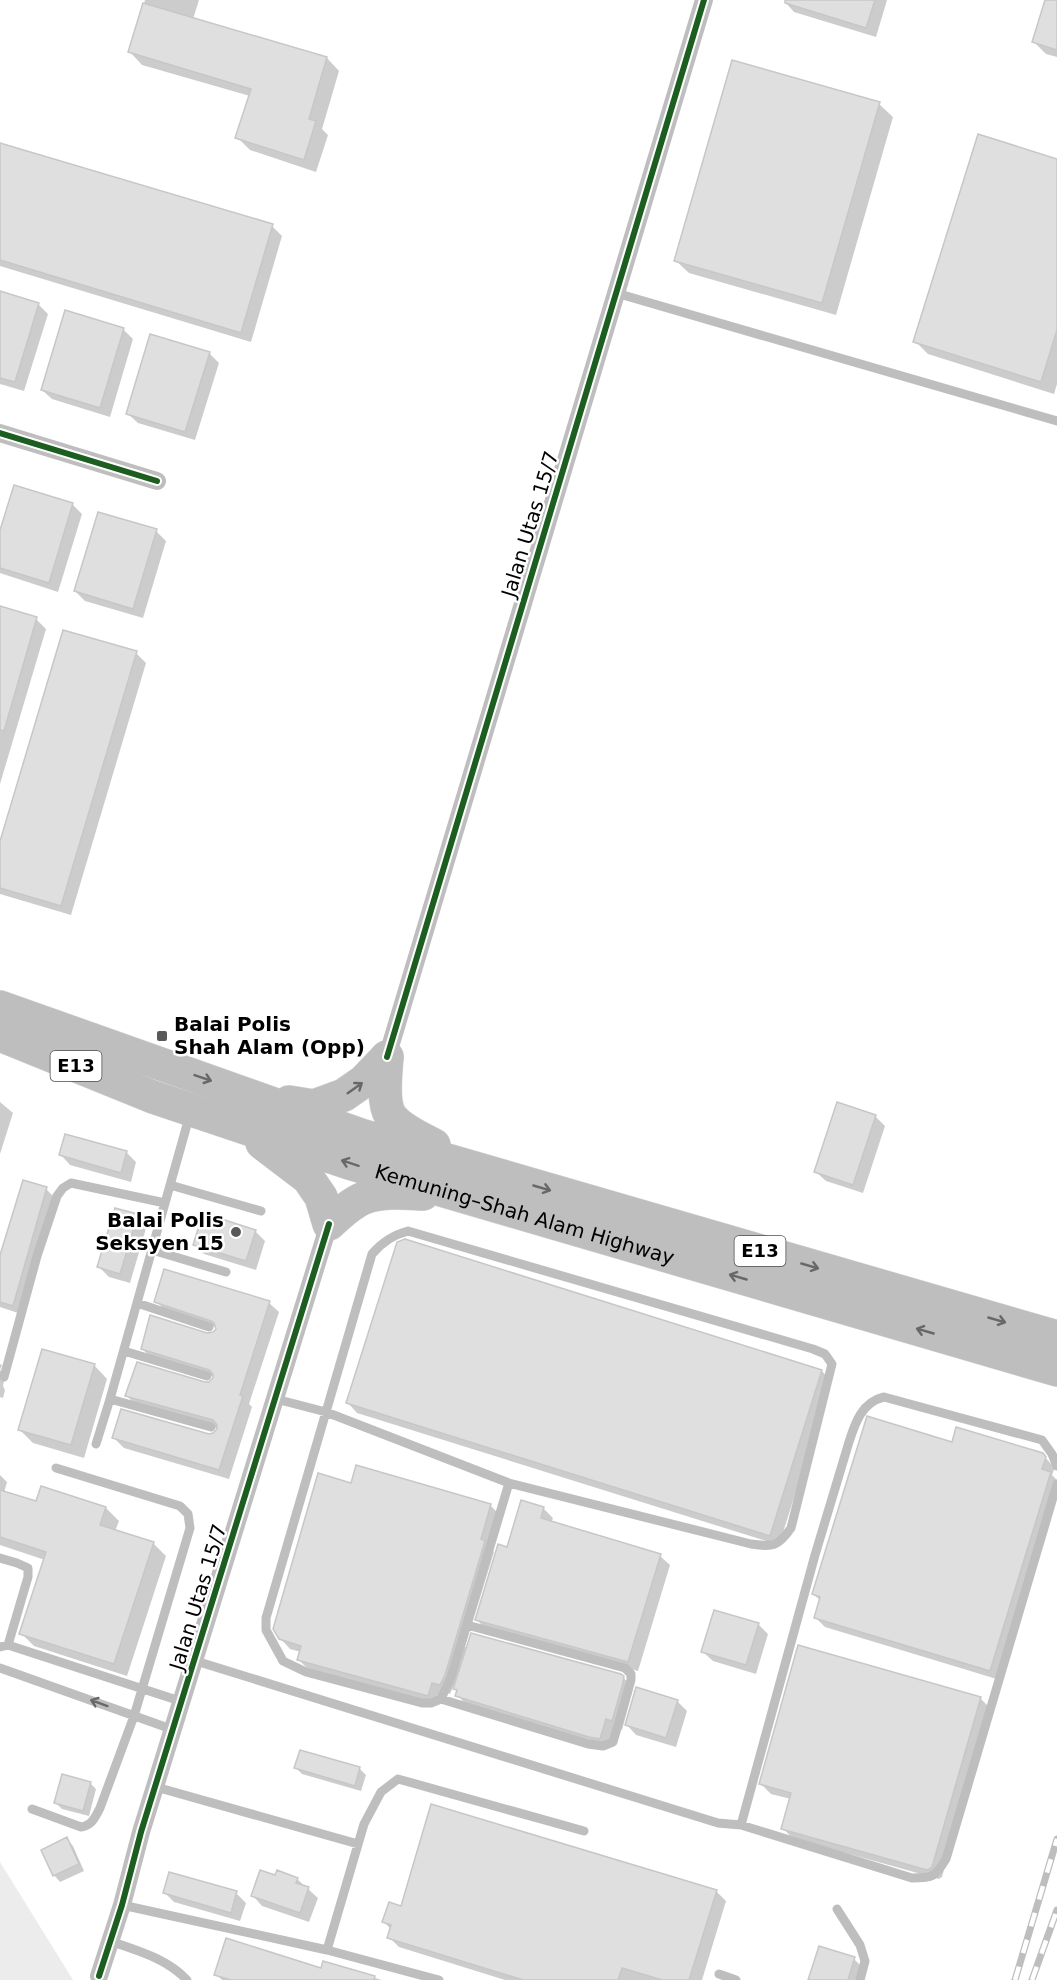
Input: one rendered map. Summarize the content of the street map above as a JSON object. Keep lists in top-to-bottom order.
{
  "streets": {
    "highway": ["E13", "Kemuning–Shah Alam Highway"],
    "street": ["Jalan Utas 15/7"]
  },
  "places": {
    "transit": ["Balai Polis Shah Alam (Opp)"],
    "other": ["Balai Polis Seksyen 15"]
  }
}
